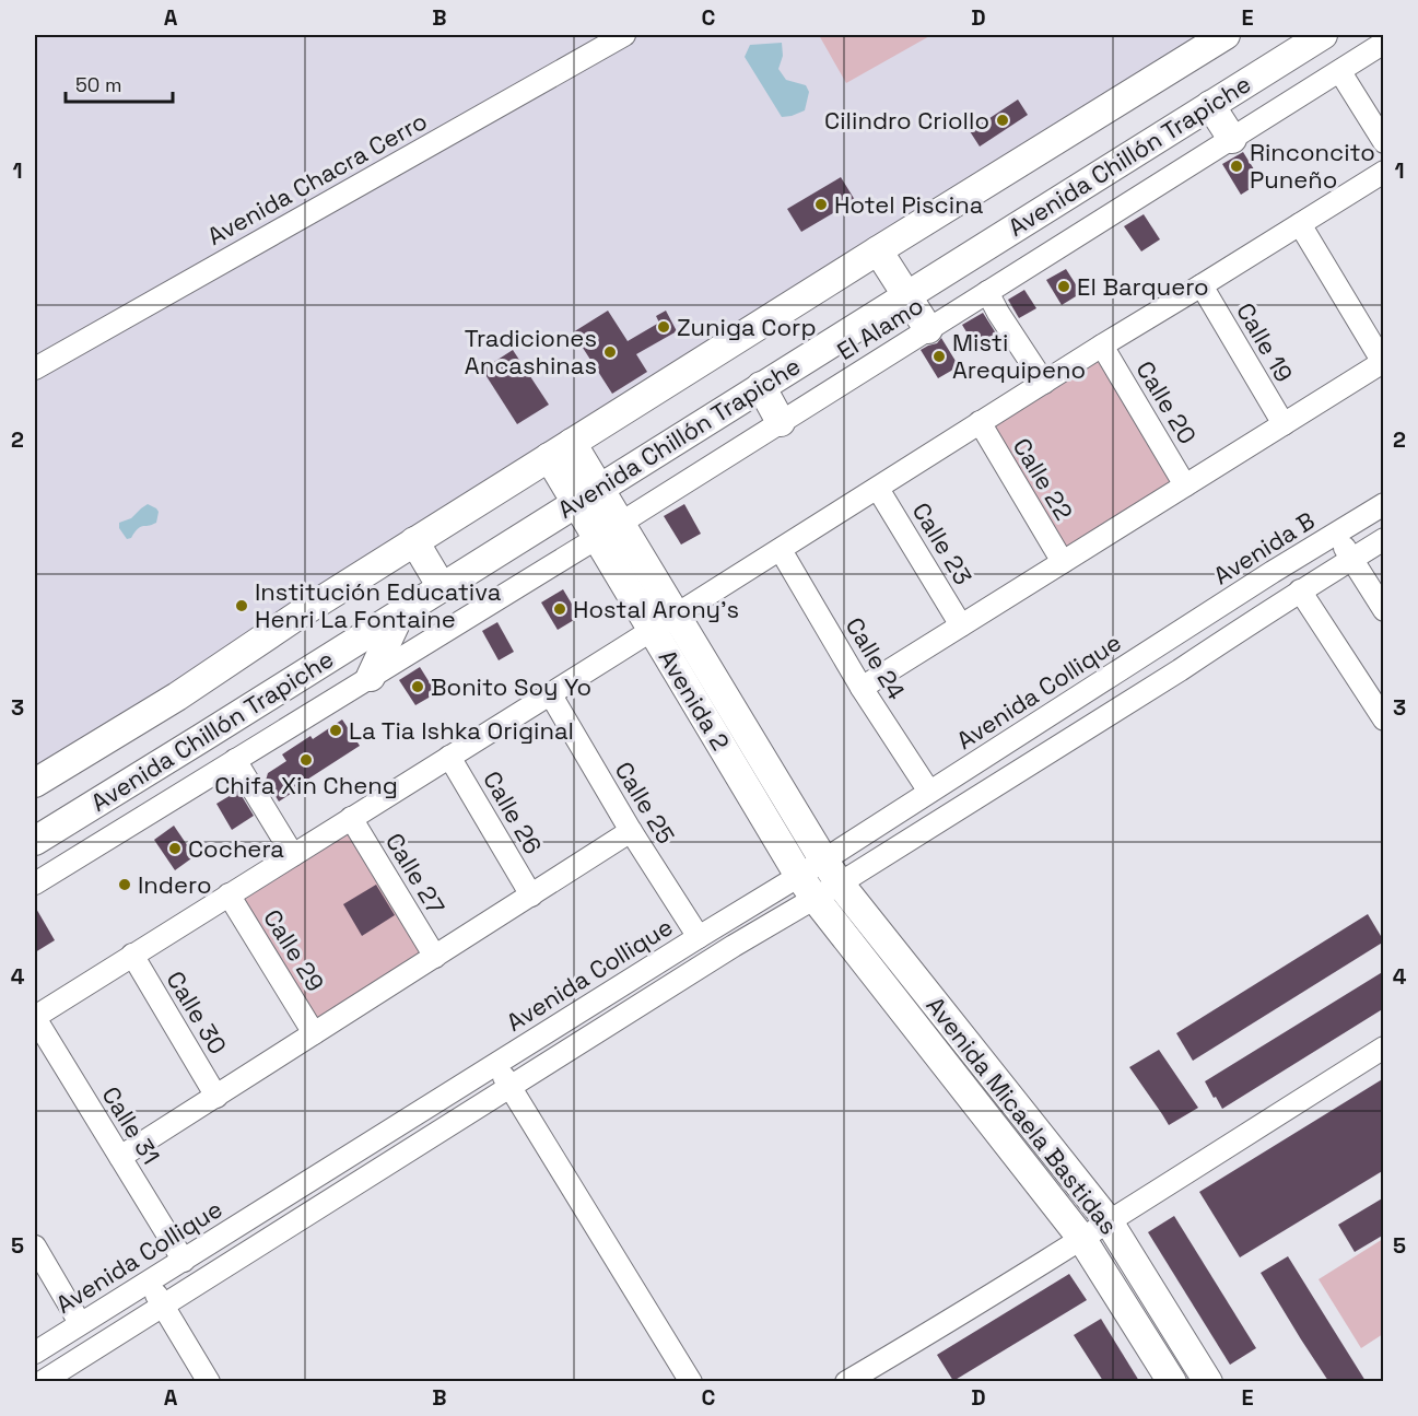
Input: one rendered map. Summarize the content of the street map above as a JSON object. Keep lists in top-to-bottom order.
{
  "streets": {
    "main road": ["Avenida Chillón Trapiche", "Avenida 2", "Avenida Micaela Bastidas"],
    "street": [
      "Avenida Chacra Cerro",
      "El Alamo",
      "Calle 19",
      "Calle 20",
      "Calle 22",
      "Calle 23",
      "Avenida B",
      "Calle 24",
      "Avenida Collique",
      "Calle 25",
      "Calle 26",
      "Calle 27",
      "Calle 29",
      "Calle 30",
      "Calle 31"
    ]
  },
  "crossings": [
    ["Avenida Chillón Trapiche", "Avenida 2"],
    ["El Alamo", "Avenida 2"],
    ["Avenida B", "Avenida Collique"],
    ["Calle 24", "Avenida Collique"],
    ["Avenida Collique", "Avenida 2"],
    ["Avenida Collique", "Calle 25"],
    ["Avenida Collique", "Avenida Micaela Bastidas"],
    ["Avenida Collique", "Calle 31"],
    ["Avenida 2", "Avenida Micaela Bastidas"]
  ],
  "places": [
    "Cilindro Criollo",
    "Rinconcito Puneño",
    "Hotel Piscina",
    "El Barquero",
    "Zuniga Corp",
    "Tradiciones Ancashinas",
    "Misti Arequipeno",
    "Institución Educativa Henri La Fontaine",
    "Hostal Arony's",
    "Bonito Soy Yo",
    "La Tia Ishka Original",
    "Chifa Xin Cheng",
    "Cochera",
    "Indero"
  ],
  "scale_bar": "50 m",
  "grid": {
    "columns": [
      "A",
      "B",
      "C",
      "D",
      "E"
    ],
    "rows": [
      "1",
      "2",
      "3",
      "4",
      "5"
    ]
  }
}
